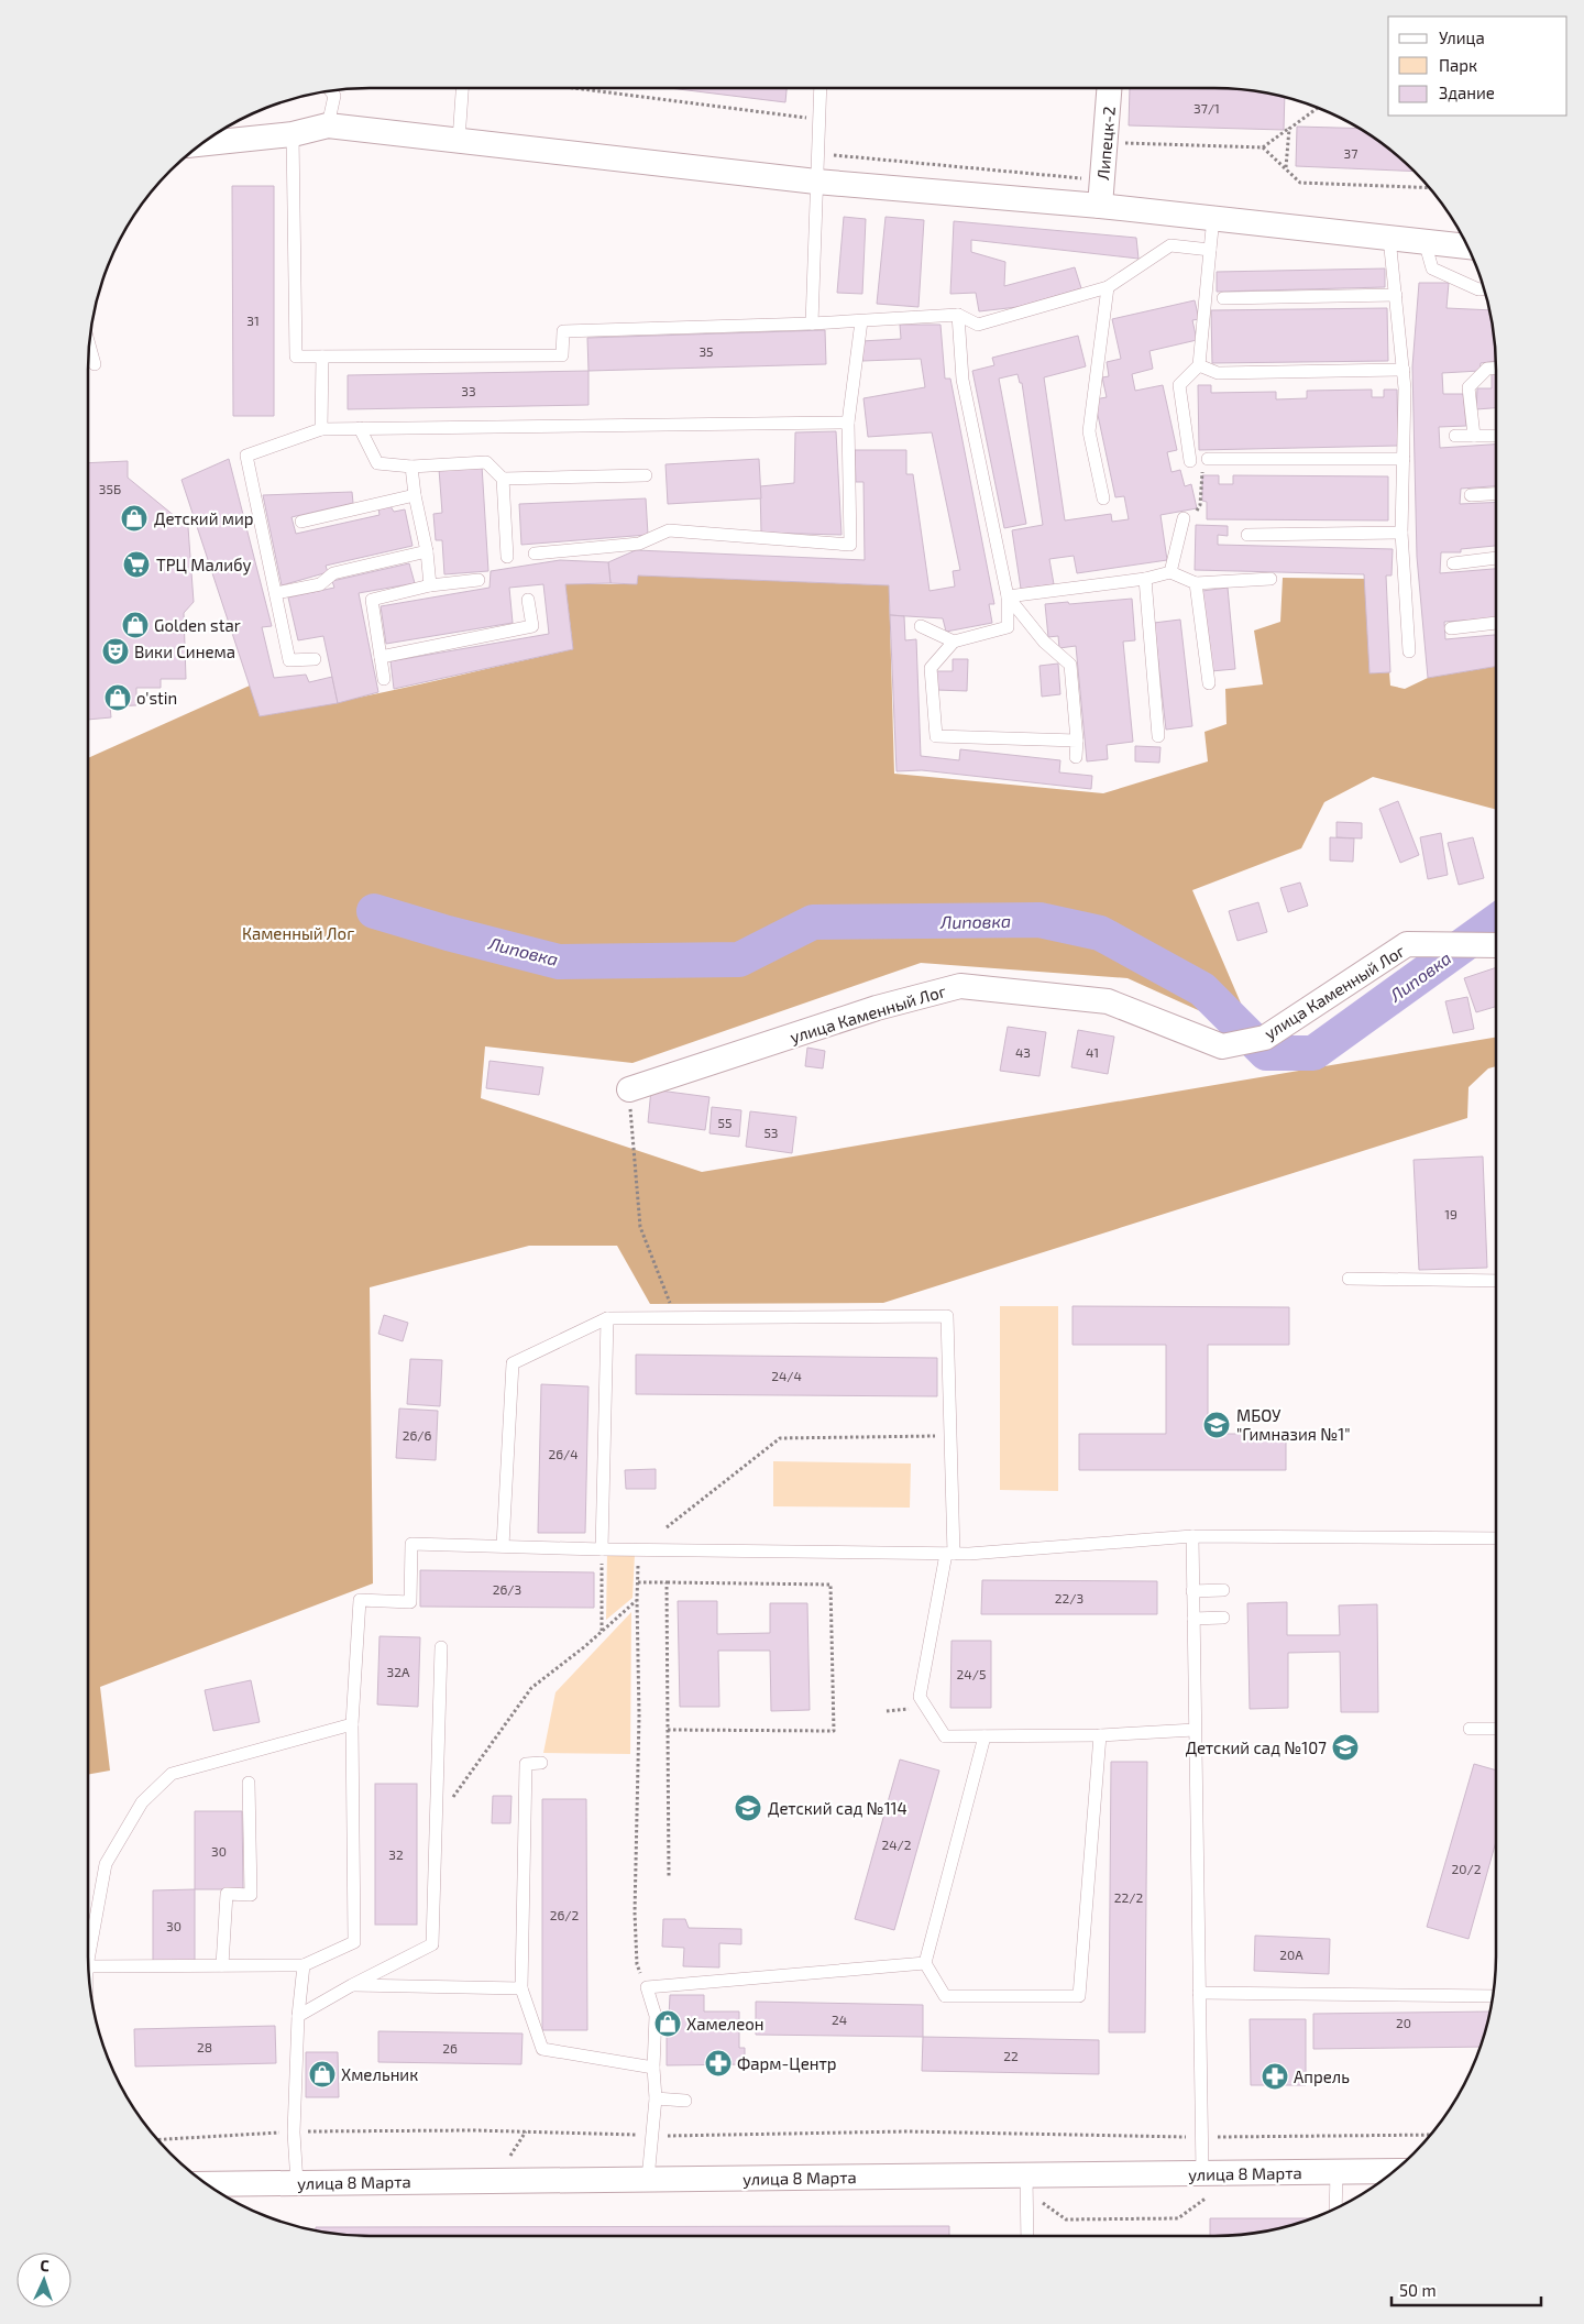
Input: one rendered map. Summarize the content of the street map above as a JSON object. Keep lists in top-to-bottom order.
{
  "streets": {
    "street": ["Липецк-2", "улица Каменный Лог", "улица 8 Марта"]
  },
  "water": ["Липовка"],
  "parks": ["Каменный Лог"],
  "places": {
    "shop": [
      "Детский мир",
      "Golden star",
      "o'stin",
      "Хамелеон",
      "Хмельник"
    ],
    "supermarket": ["ТРЦ Малибу"],
    "theatre": ["Вики Синема"],
    "school or university": ["МБОУ \"Гимназия №1\"", "Детский сад №107", "Детский сад №114"],
    "pharmacy": ["Фарм-Центр", "Апрель"]
  },
  "house_numbers": [
    "37/1",
    "37",
    "31",
    "35",
    "33",
    "35Б",
    "43",
    "41",
    "55",
    "53",
    "19",
    "24/4",
    "26/6",
    "26/4",
    "26/3",
    "22/3",
    "32А",
    "24/5",
    "24/2",
    "30",
    "32",
    "20/2",
    "22/2",
    "26/2",
    "30",
    "20А",
    "24",
    "20",
    "28",
    "26",
    "22"
  ],
  "legend": ["Улица", "Парк", "Здание"],
  "scale_bar": "50 m",
  "north": "top"
}
